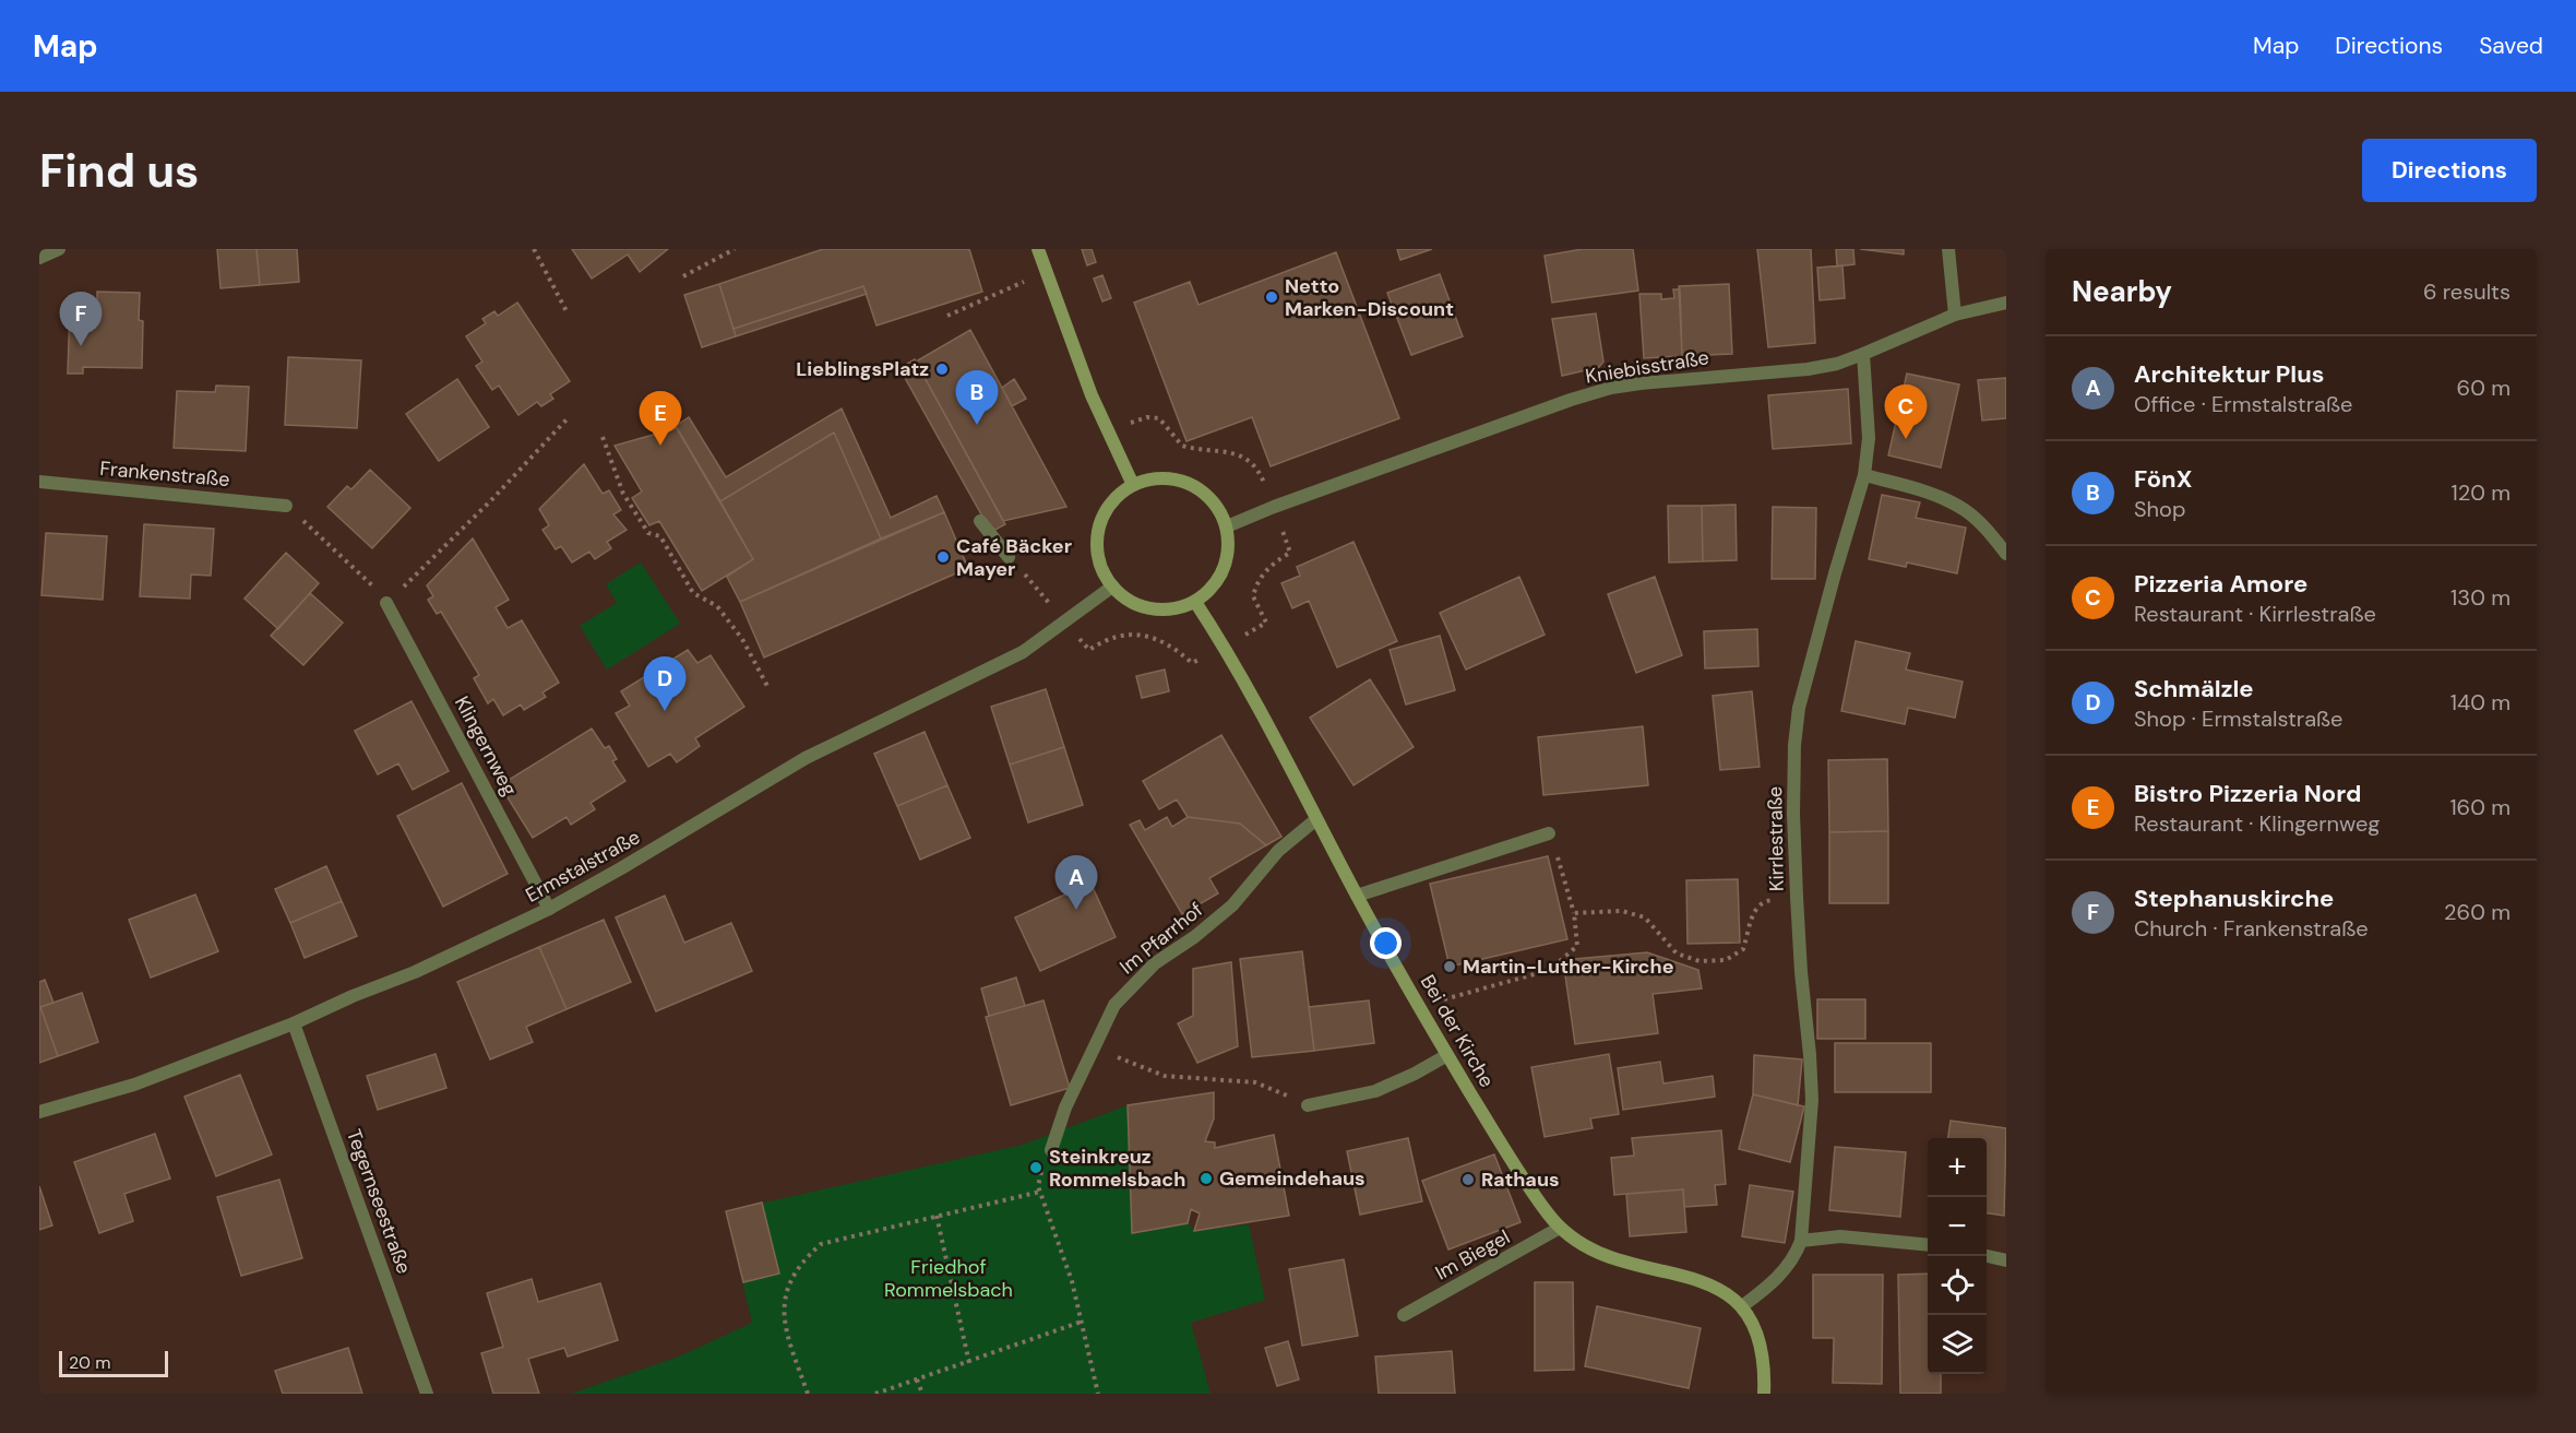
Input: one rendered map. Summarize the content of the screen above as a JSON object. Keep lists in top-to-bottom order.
{
  "streets": {
    "main road": ["Bei der Kirche"],
    "street": [
      "Kniebisstraße",
      "Frankenstraße",
      "Klingernweg",
      "Kirrlestraße",
      "Ermstalstraße",
      "Im Pfarrhof",
      "Tegernseestraße",
      "Im Biegel"
    ]
  },
  "crossings": [
    ["Kniebisstraße", "Kirrlestraße"],
    ["Kniebisstraße", "Ermstalstraße"],
    ["Kniebisstraße", "Bei der Kirche"],
    ["Klingernweg", "Ermstalstraße"],
    ["Kirrlestraße", "Bei der Kirche"],
    ["Ermstalstraße", "Bei der Kirche"],
    ["Ermstalstraße", "Tegernseestraße"],
    ["Im Pfarrhof", "Bei der Kirche"],
    ["Bei der Kirche", "Im Biegel"]
  ],
  "parks": ["Friedhof Rommelsbach"],
  "places": [
    "Netto Marken-Discount",
    "LieblingsPlatz",
    "Café Bäcker Mayer",
    "Martin-Luther-Kirche",
    "Steinkreuz Rommelsbach",
    "Gemeindehaus",
    "Rathaus"
  ],
  "scale_bar": "20 m",
  "page": {
    "header": "Map",
    "nav": ["Map", "Directions", "Saved"],
    "buttons": "Directions",
    "title": "Find us",
    "heading": ["Nearby", "6 results"],
    "pins": [
      "F",
      "B",
      "C",
      "E",
      "D",
      "A"
    ],
    "list": [
      {
        "mark": "A",
        "name": "Architektur Plus",
        "note": "Office · Ermstalstraße",
        "value": "60 m"
      },
      {
        "mark": "B",
        "name": "FönX",
        "note": "Shop",
        "value": "120 m"
      },
      {
        "mark": "C",
        "name": "Pizzeria Amore",
        "note": "Restaurant · Kirrlestraße",
        "value": "130 m"
      },
      {
        "mark": "D",
        "name": "Schmälzle",
        "note": "Shop · Ermstalstraße",
        "value": "140 m"
      },
      {
        "mark": "E",
        "name": "Bistro Pizzeria Nord",
        "note": "Restaurant · Klingernweg",
        "value": "160 m"
      },
      {
        "mark": "F",
        "name": "Stephanuskirche",
        "note": "Church · Frankenstraße",
        "value": "260 m"
      }
    ],
    "map_buttons": ["+", "−"],
    "scale": "20 m"
  }
}
